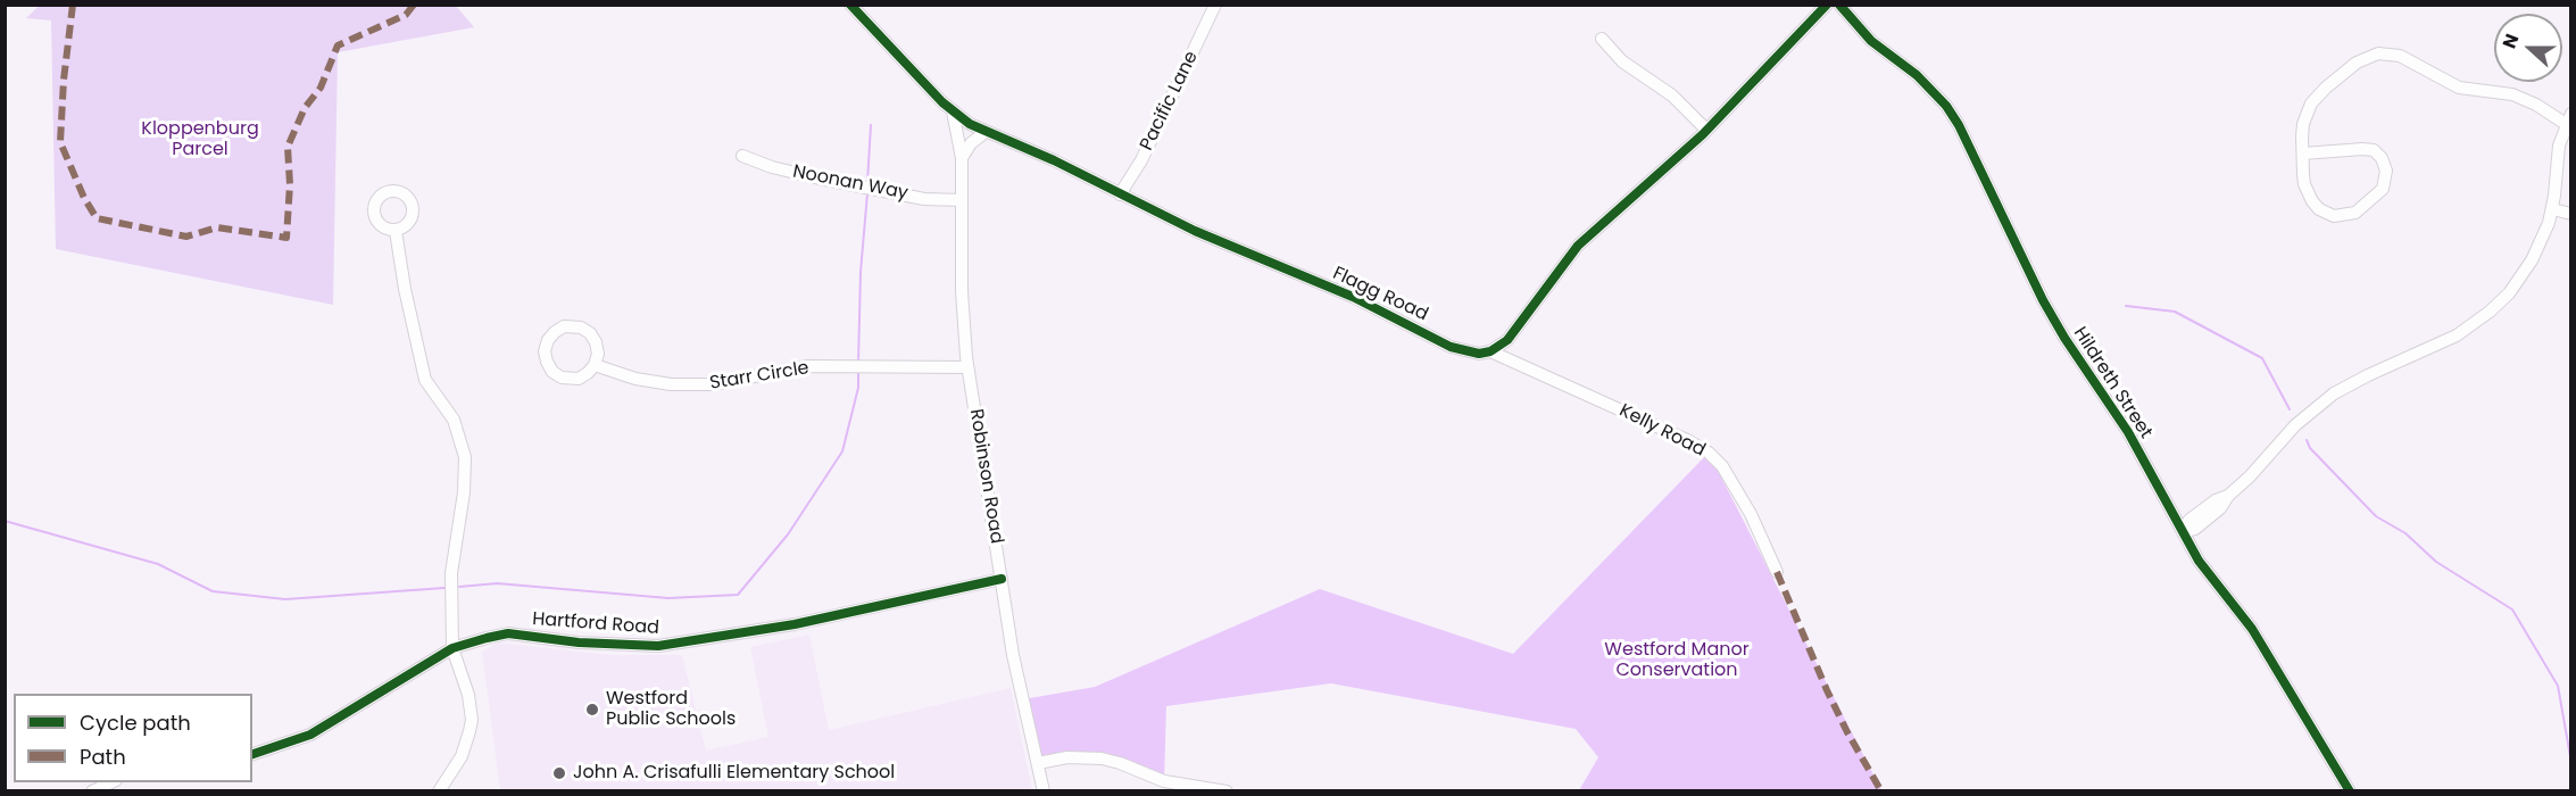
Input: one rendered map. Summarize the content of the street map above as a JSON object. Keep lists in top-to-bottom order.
{
  "streets": {
    "street": [
      "Pacific Lane",
      "Noonan Way",
      "Flagg Road",
      "Starr Circle",
      "Hildreth Street",
      "Kelly Road",
      "Robinson Road",
      "Hartford Road"
    ]
  },
  "crossings": [
    ["Pacific Lane", "Flagg Road"],
    ["Noonan Way", "Robinson Road"],
    ["Flagg Road", "Kelly Road"],
    ["Flagg Road", "Robinson Road"],
    ["Starr Circle", "Robinson Road"],
    ["Robinson Road", "Hartford Road"]
  ],
  "parks": ["Kloppenburg Parcel", "Westford Manor Conservation"],
  "places": ["Westford Public Schools", "John A. Crisafulli Elementary School"],
  "legend": ["Cycle path", "Path"],
  "north": "left"
}
